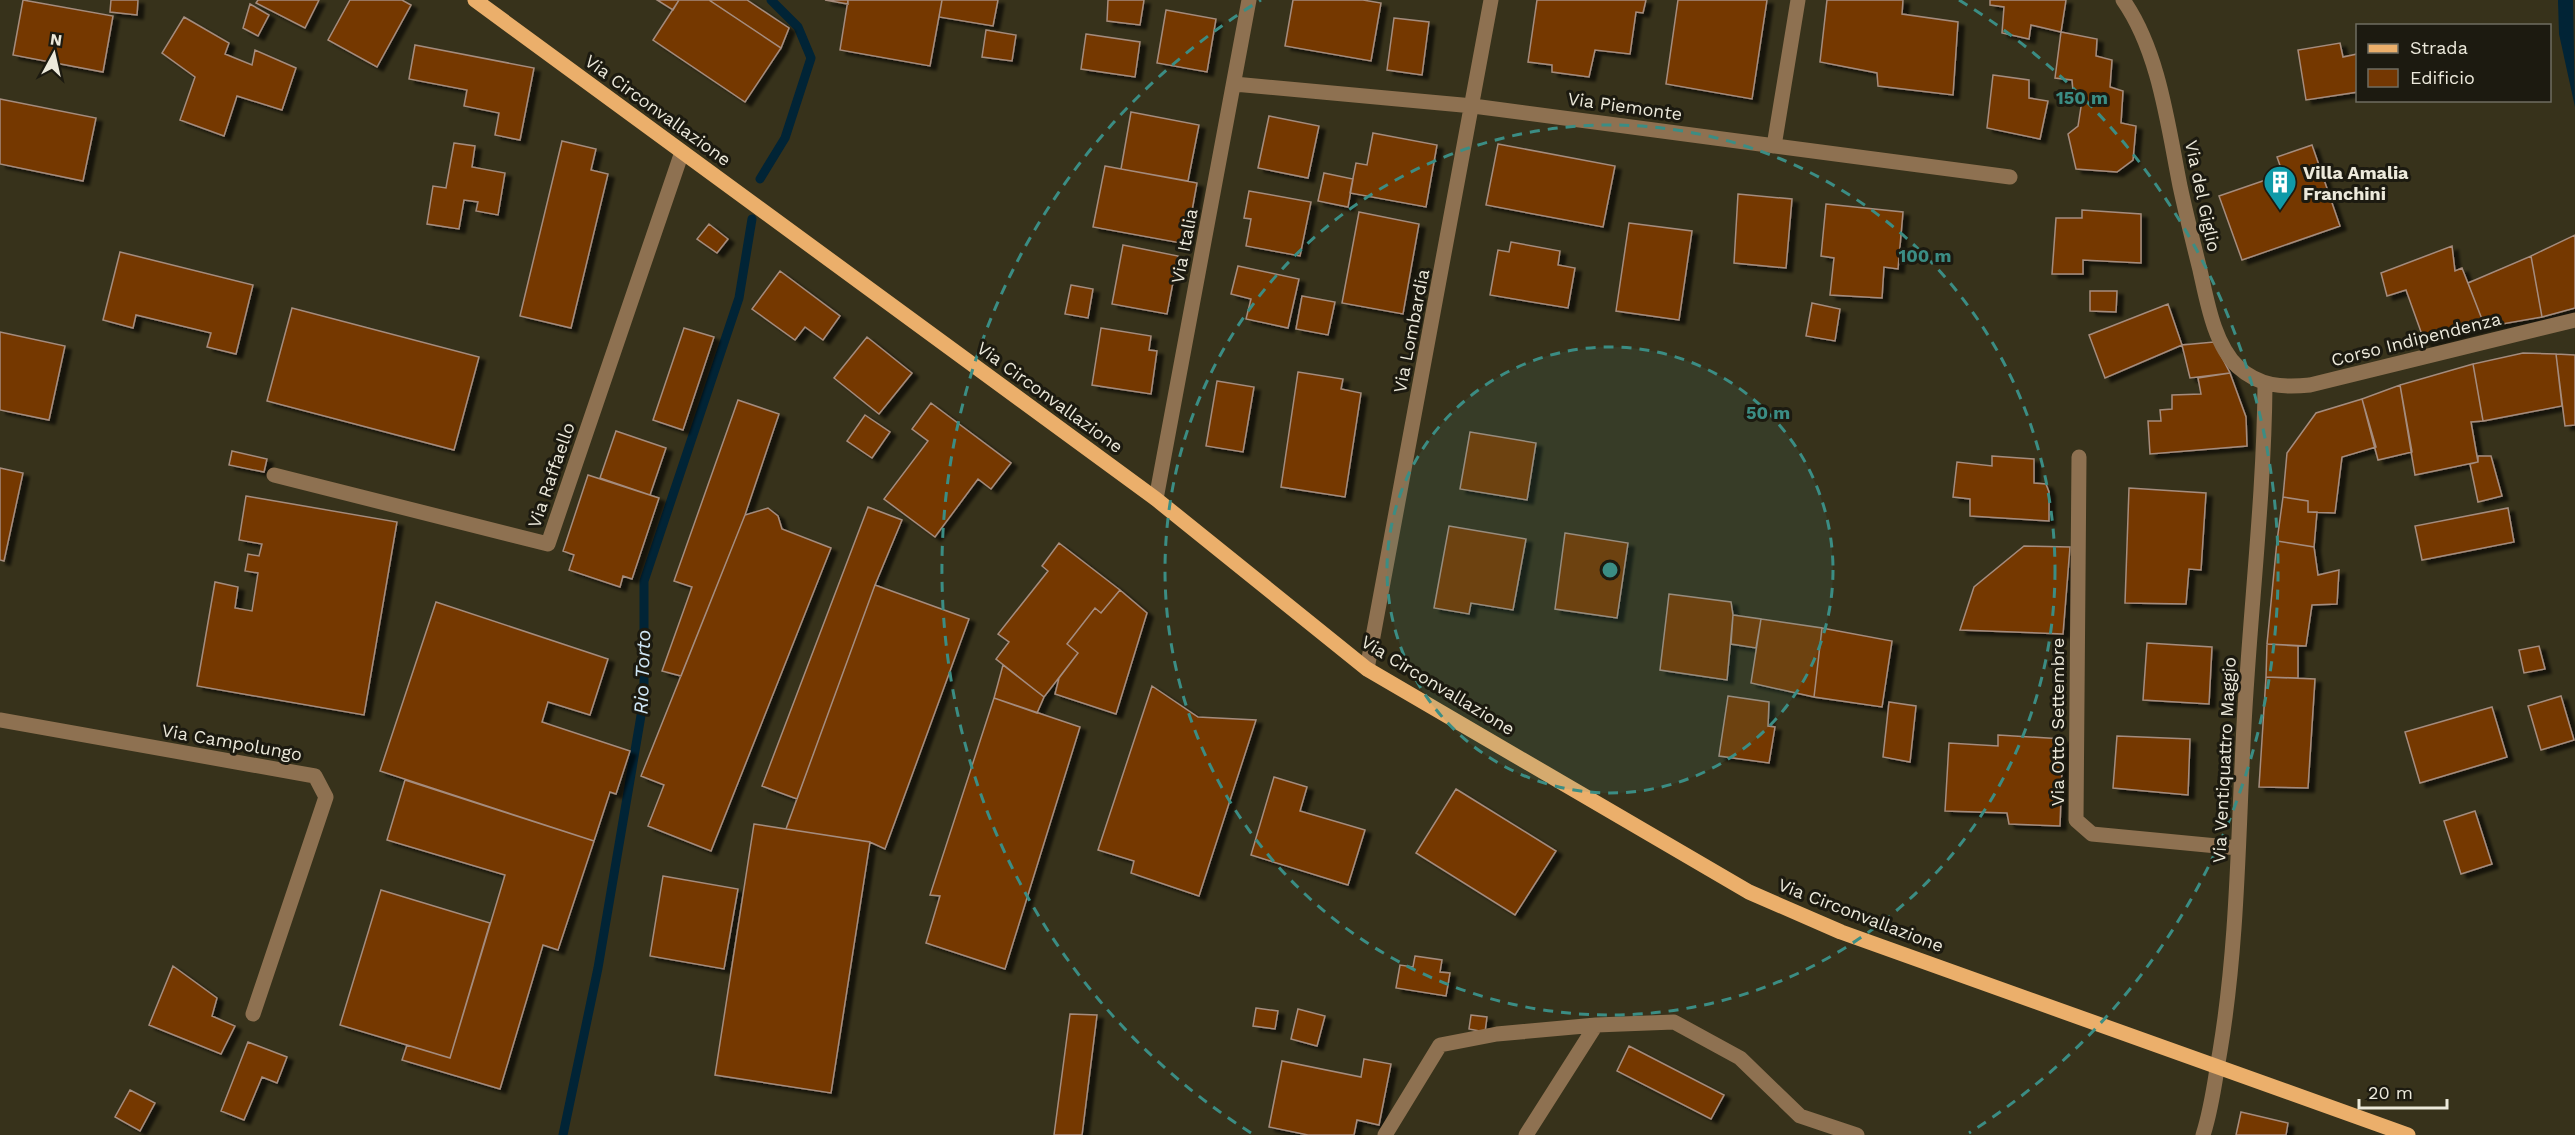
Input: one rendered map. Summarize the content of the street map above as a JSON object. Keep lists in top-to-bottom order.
{
  "streets": {
    "main road": ["Via Circonvallazione"],
    "street": [
      "Via Piemonte",
      "Via del Giglio",
      "Via Italia",
      "Via Lombardia",
      "Corso Indipendenza",
      "Via Raffaello",
      "Via Otto Settembre",
      "Via Campolungo",
      "Via Ventiquattro Maggio"
    ]
  },
  "crossings": [
    ["Via Piemonte", "Via Italia"],
    ["Via Piemonte", "Via Lombardia"],
    ["Via Circonvallazione", "Via Italia"],
    ["Via Circonvallazione", "Via Lombardia"],
    ["Via Circonvallazione", "Via Raffaello"],
    ["Via Circonvallazione", "Via Ventiquattro Maggio"],
    ["Via del Giglio", "Corso Indipendenza"],
    ["Via del Giglio", "Via Ventiquattro Maggio"],
    ["Corso Indipendenza", "Via Ventiquattro Maggio"],
    ["Via Otto Settembre", "Via Ventiquattro Maggio"]
  ],
  "water": ["Rio Torto"],
  "places": {
    "building": ["Villa Amalia Franchini"]
  },
  "legend": ["Strada", "Edificio"],
  "scale_bar": "20 m",
  "north": "top",
  "rings": ["150 m", "100 m", "50 m"]
}
